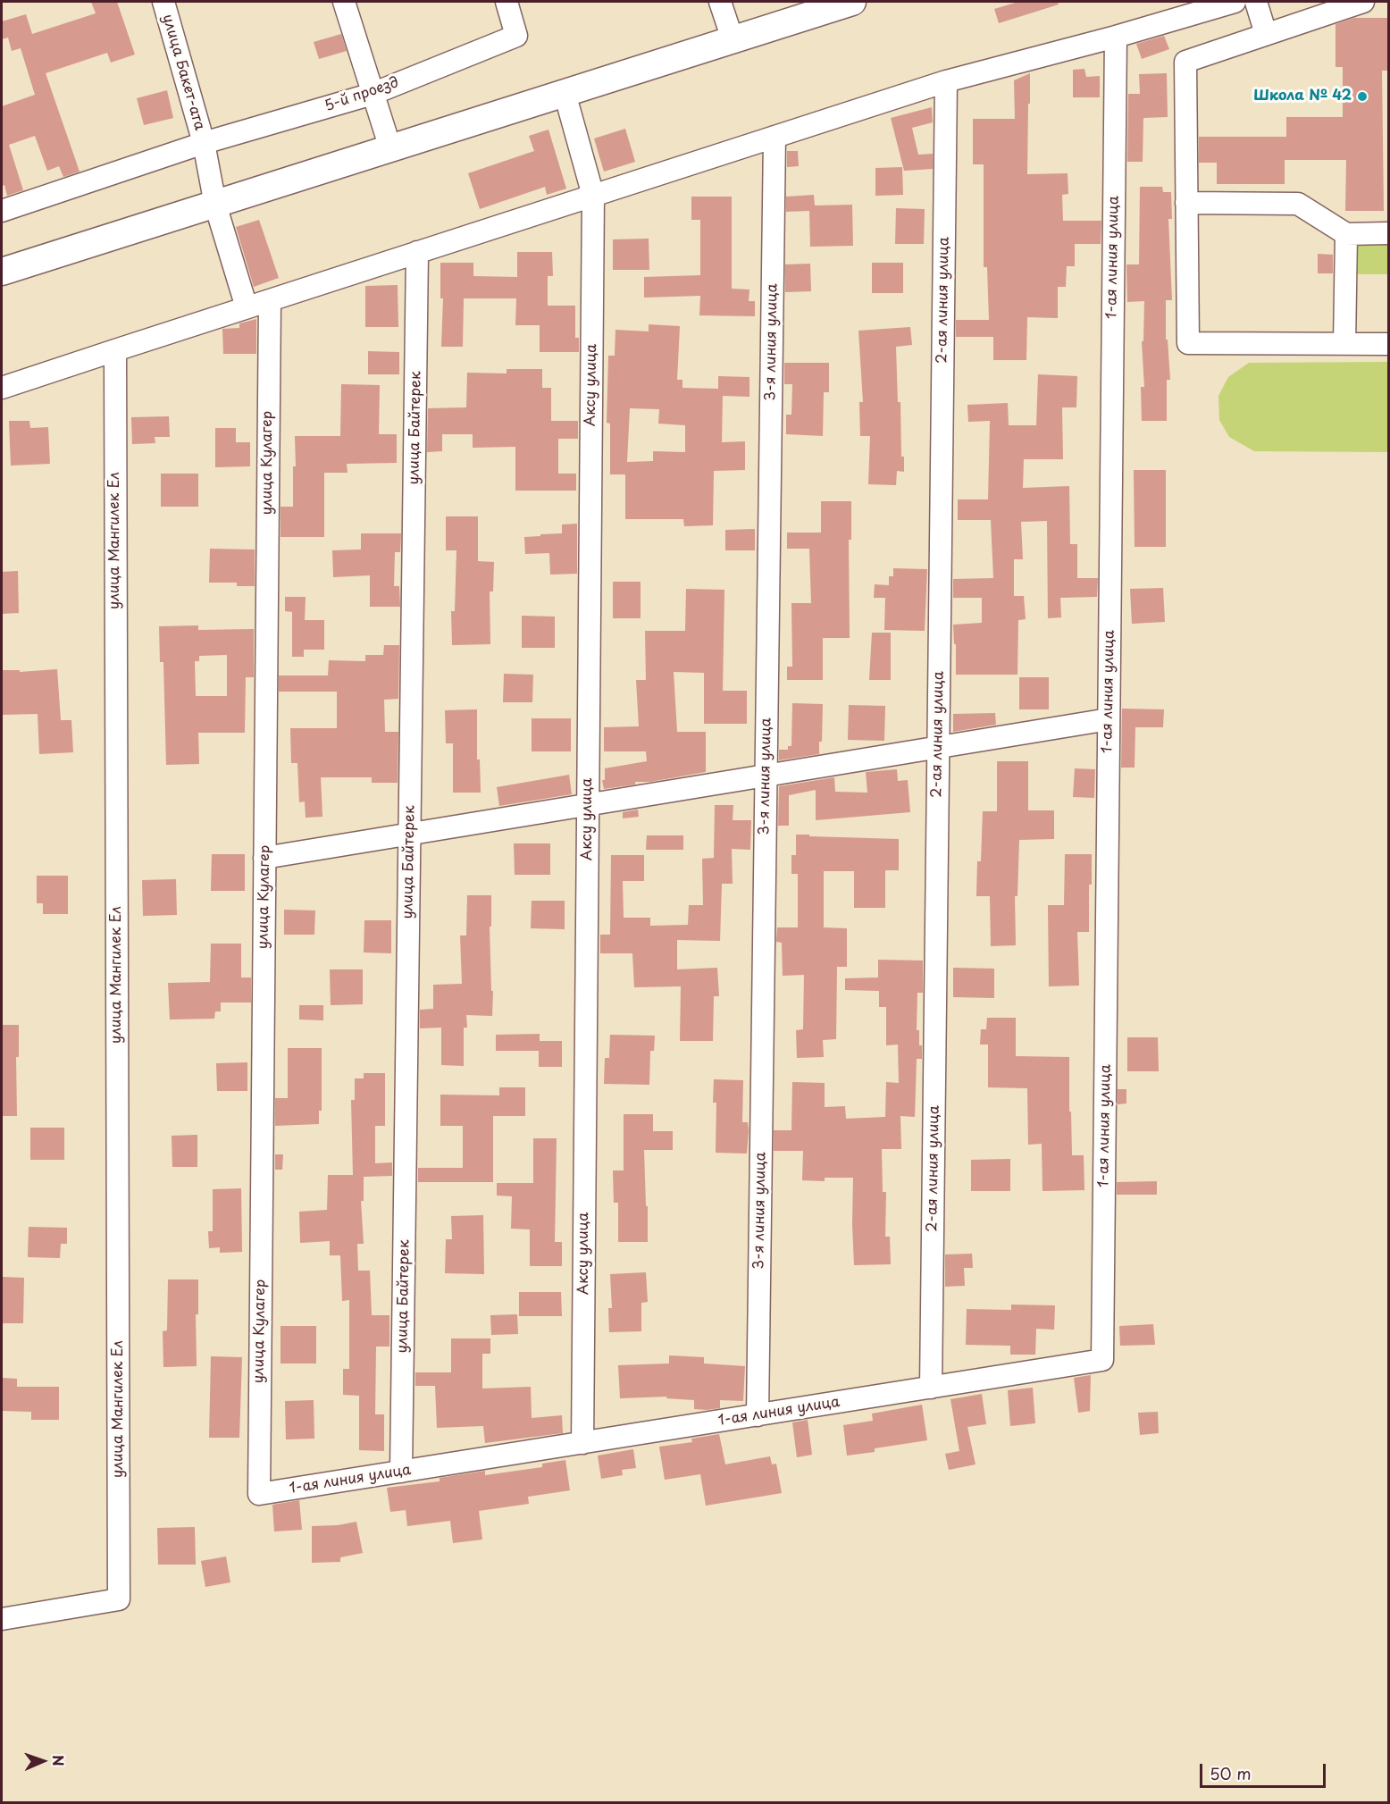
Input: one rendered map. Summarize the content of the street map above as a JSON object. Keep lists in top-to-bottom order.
{
  "streets": {
    "street": [
      "улица Бакет-ата",
      "5-й проезд",
      "1-ая линия улица",
      "2-ая линия улица",
      "3-я линия улица",
      "Аксу улица",
      "улица Байтерек",
      "улица Кулагер",
      "улица Мангилек Ел"
    ]
  },
  "crossings": [
    ["улица Бакет-ата", "5-й проезд"],
    ["1-ая линия улица", "2-ая линия улица"],
    ["1-ая линия улица", "3-я линия улица"],
    ["1-ая линия улица", "Аксу улица"],
    ["1-ая линия улица", "улица Байтерек"],
    ["1-ая линия улица", "улица Кулагер"]
  ],
  "places": ["Школа № 42"],
  "scale_bar": "50 m",
  "north": "right"
}
